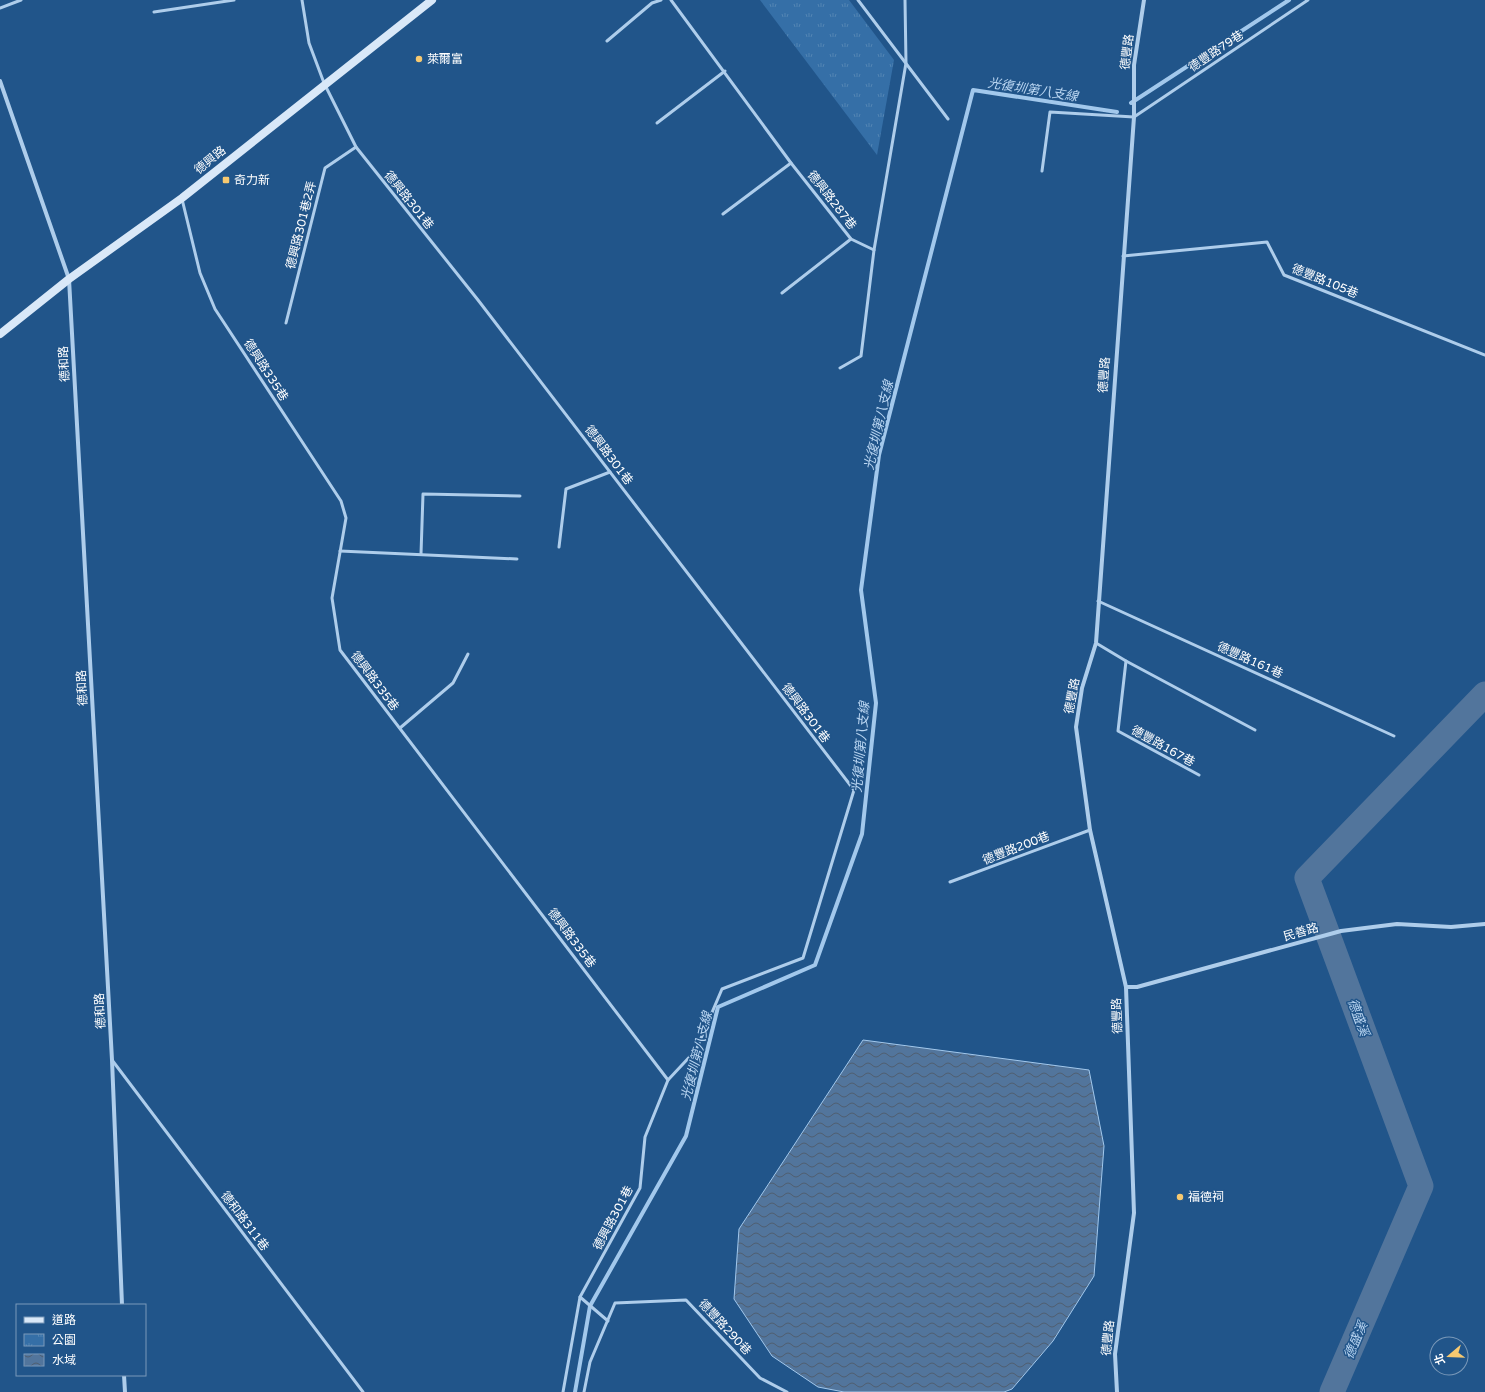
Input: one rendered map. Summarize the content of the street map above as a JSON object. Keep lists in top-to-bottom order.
{
  "streets": {
    "main road": ["德興路"],
    "street": ["德豐路", "德和路", "民善路"],
    "lane": [
      "德豐路79巷",
      "德興路301巷",
      "德興路287巷",
      "德興路301巷2弄",
      "德豐路105巷",
      "德興路335巷",
      "德豐路161巷",
      "德豐路167巷",
      "德豐路200巷",
      "德和路311巷",
      "德豐路290巷"
    ]
  },
  "crossings": [
    ["德豐路79巷", "德豐路"],
    ["德豐路", "德豐路105巷"],
    ["德豐路", "德豐路161巷"],
    ["德豐路", "德豐路200巷"],
    ["德豐路", "民善路"],
    ["德興路", "德興路301巷"],
    ["德興路", "德和路"],
    ["德興路", "德興路335巷"],
    ["德興路301巷", "德興路301巷2弄"],
    ["德興路301巷", "德興路335巷"],
    ["德和路", "德和路311巷"]
  ],
  "water": ["光復圳第八支線", "德盛溪"],
  "places": {
    "other": ["萊爾富", "福德祠"],
    "transit": ["奇力新"]
  },
  "legend": ["道路", "公園", "水域"],
  "north": "left"
}
